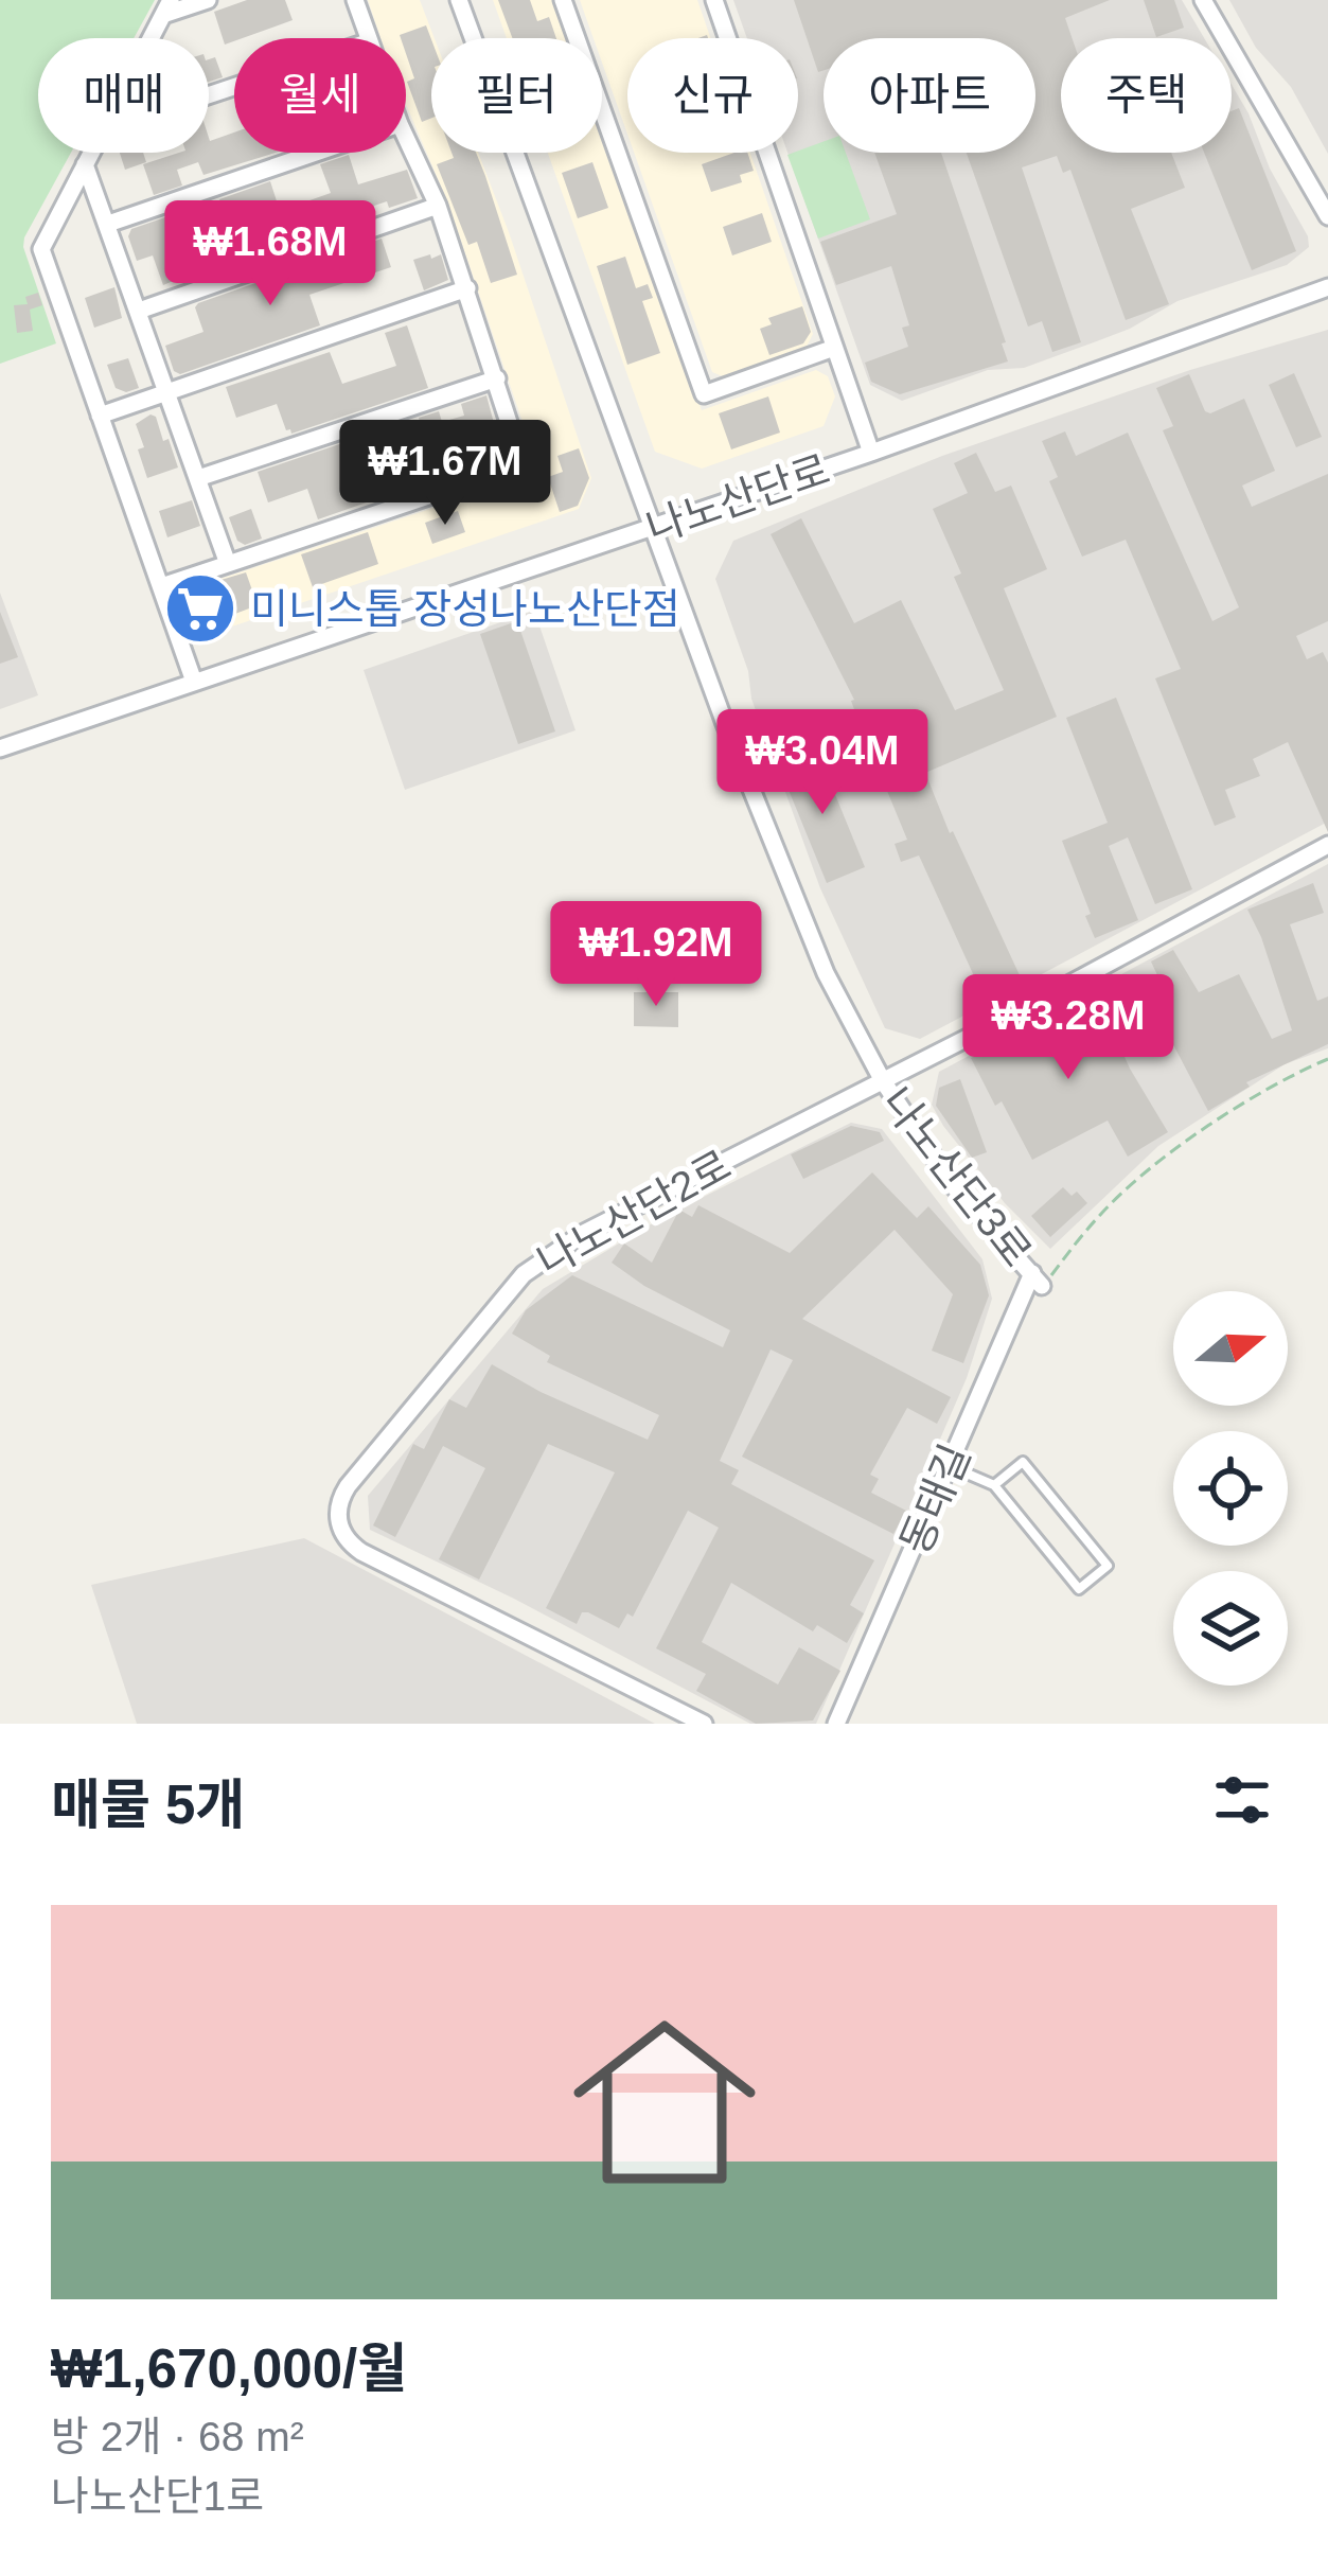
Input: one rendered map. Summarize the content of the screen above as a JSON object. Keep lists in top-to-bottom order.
{
  "streets": {
    "street": [
      "나노산단로",
      "나노산단3로",
      "나노산단2로",
      "동태길"
    ]
  },
  "crossings": [
    ["나노산단로", "나노산단3로"],
    ["나노산단3로", "나노산단2로"],
    ["나노산단3로", "동태길"]
  ],
  "places": {
    "supermarket": ["미니스톱 장성나노산단점"]
  },
  "north": "right",
  "page": {
    "chip": [
      "매매",
      "월세",
      "필터",
      "신규",
      "아파트",
      "주택"
    ],
    "price": [
      "₩1.68M",
      "₩1.67M",
      "₩3.04M",
      "₩1.92M",
      "₩3.28M"
    ],
    "heading": "매물 5개",
    "list": [
      {
        "name": "₩1,670,000/월",
        "note": "방 2개 · 68 m² · 나노산단1로"
      }
    ]
  }
}
